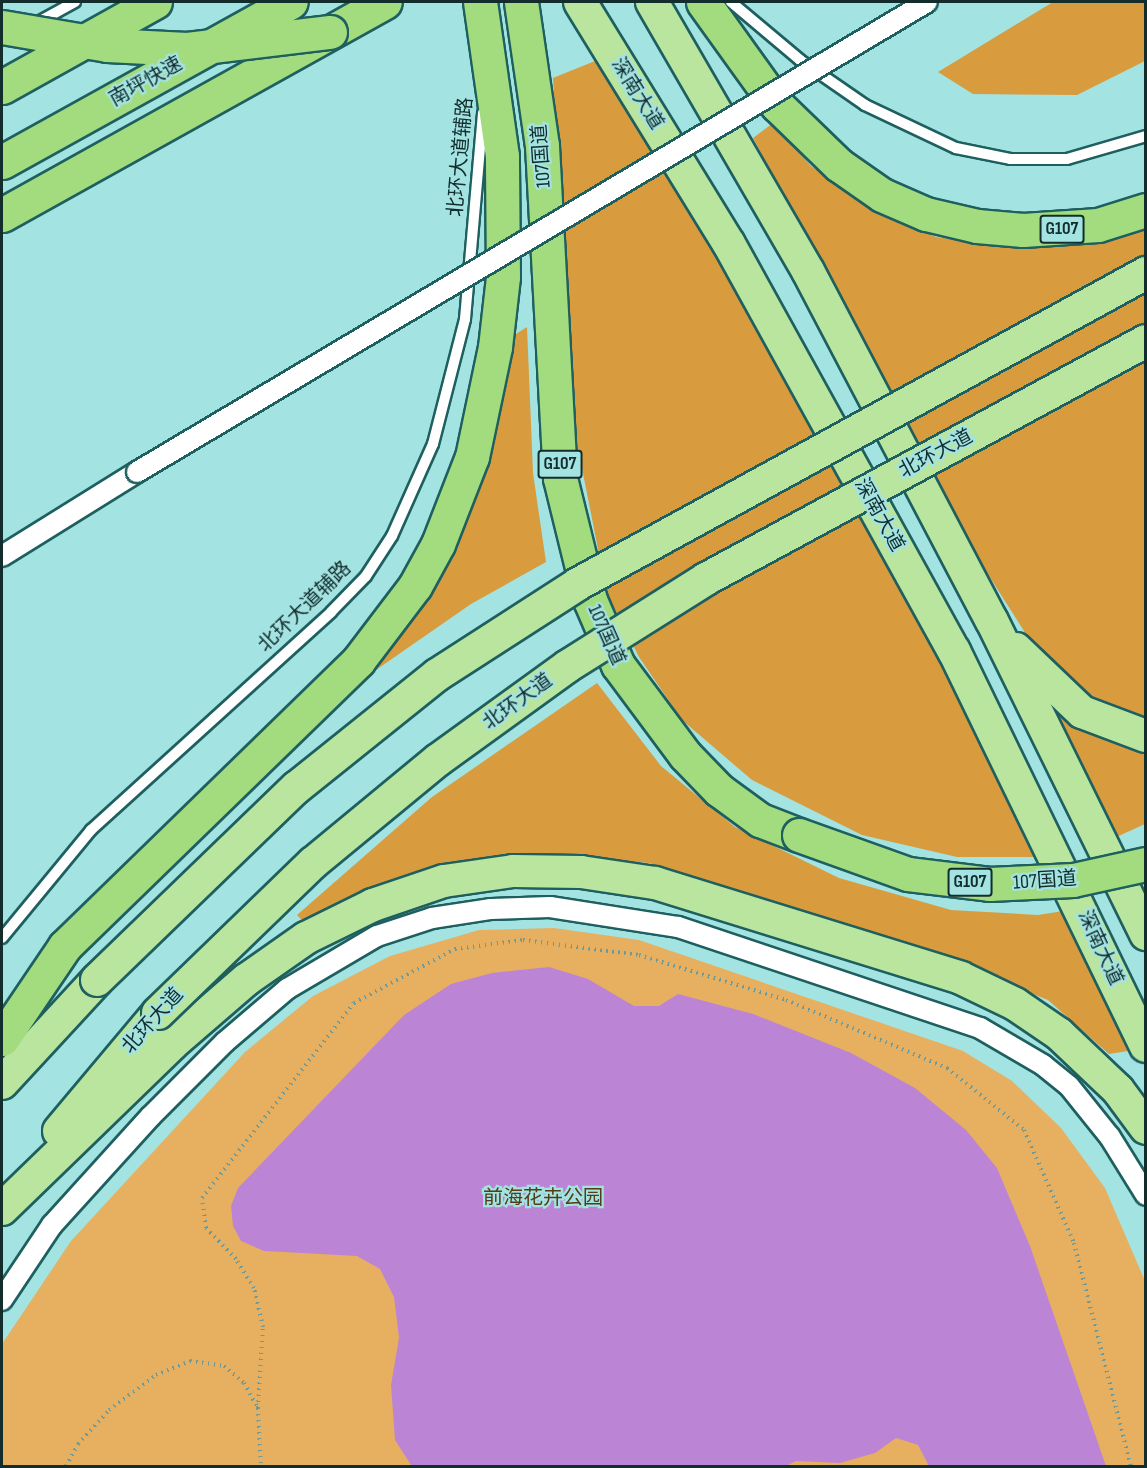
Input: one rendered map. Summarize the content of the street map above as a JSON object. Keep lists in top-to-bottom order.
{
  "streets": {
    "highway": ["南坪快速", "107国道", "G107"],
    "main road": ["深南大道", "北环大道"],
    "lane": ["北环大道辅路"]
  },
  "parks": ["前海花卉公园"]
}
